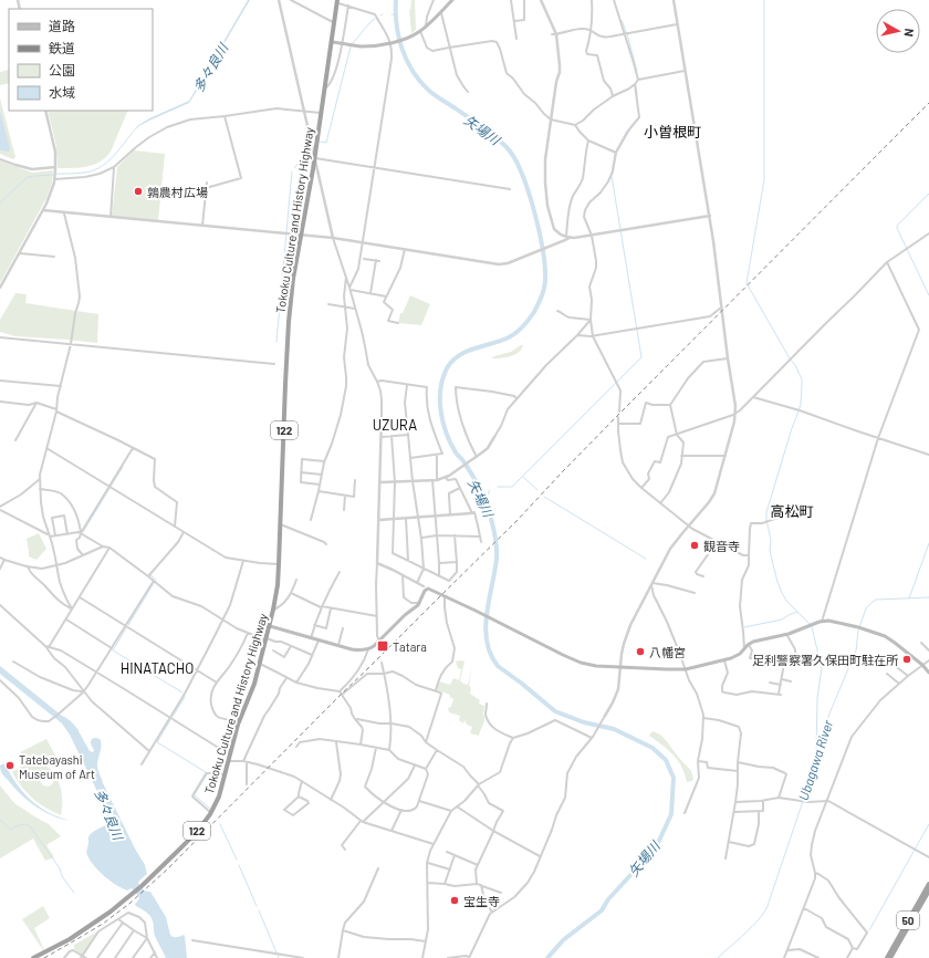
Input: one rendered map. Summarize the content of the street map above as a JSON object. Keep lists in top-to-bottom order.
{
  "streets": {
    "highway": ["Tokoku Culture and History Highway", "122", "50"]
  },
  "districts": [
    "小曽根町",
    "UZURA",
    "高松町",
    "HINATACHO"
  ],
  "water": ["多々良川", "矢場川", "Ubagawa River"],
  "places": {
    "other": [
      "鶉農村広場",
      "観音寺",
      "八幡宮",
      "足利警察署久保田町駐在所",
      "Tatebayashi Museum of Art",
      "宝生寺"
    ],
    "transit": ["Tatara"]
  },
  "legend": [
    "道路",
    "鉄道",
    "公園",
    "水域"
  ],
  "north": "right"
}
